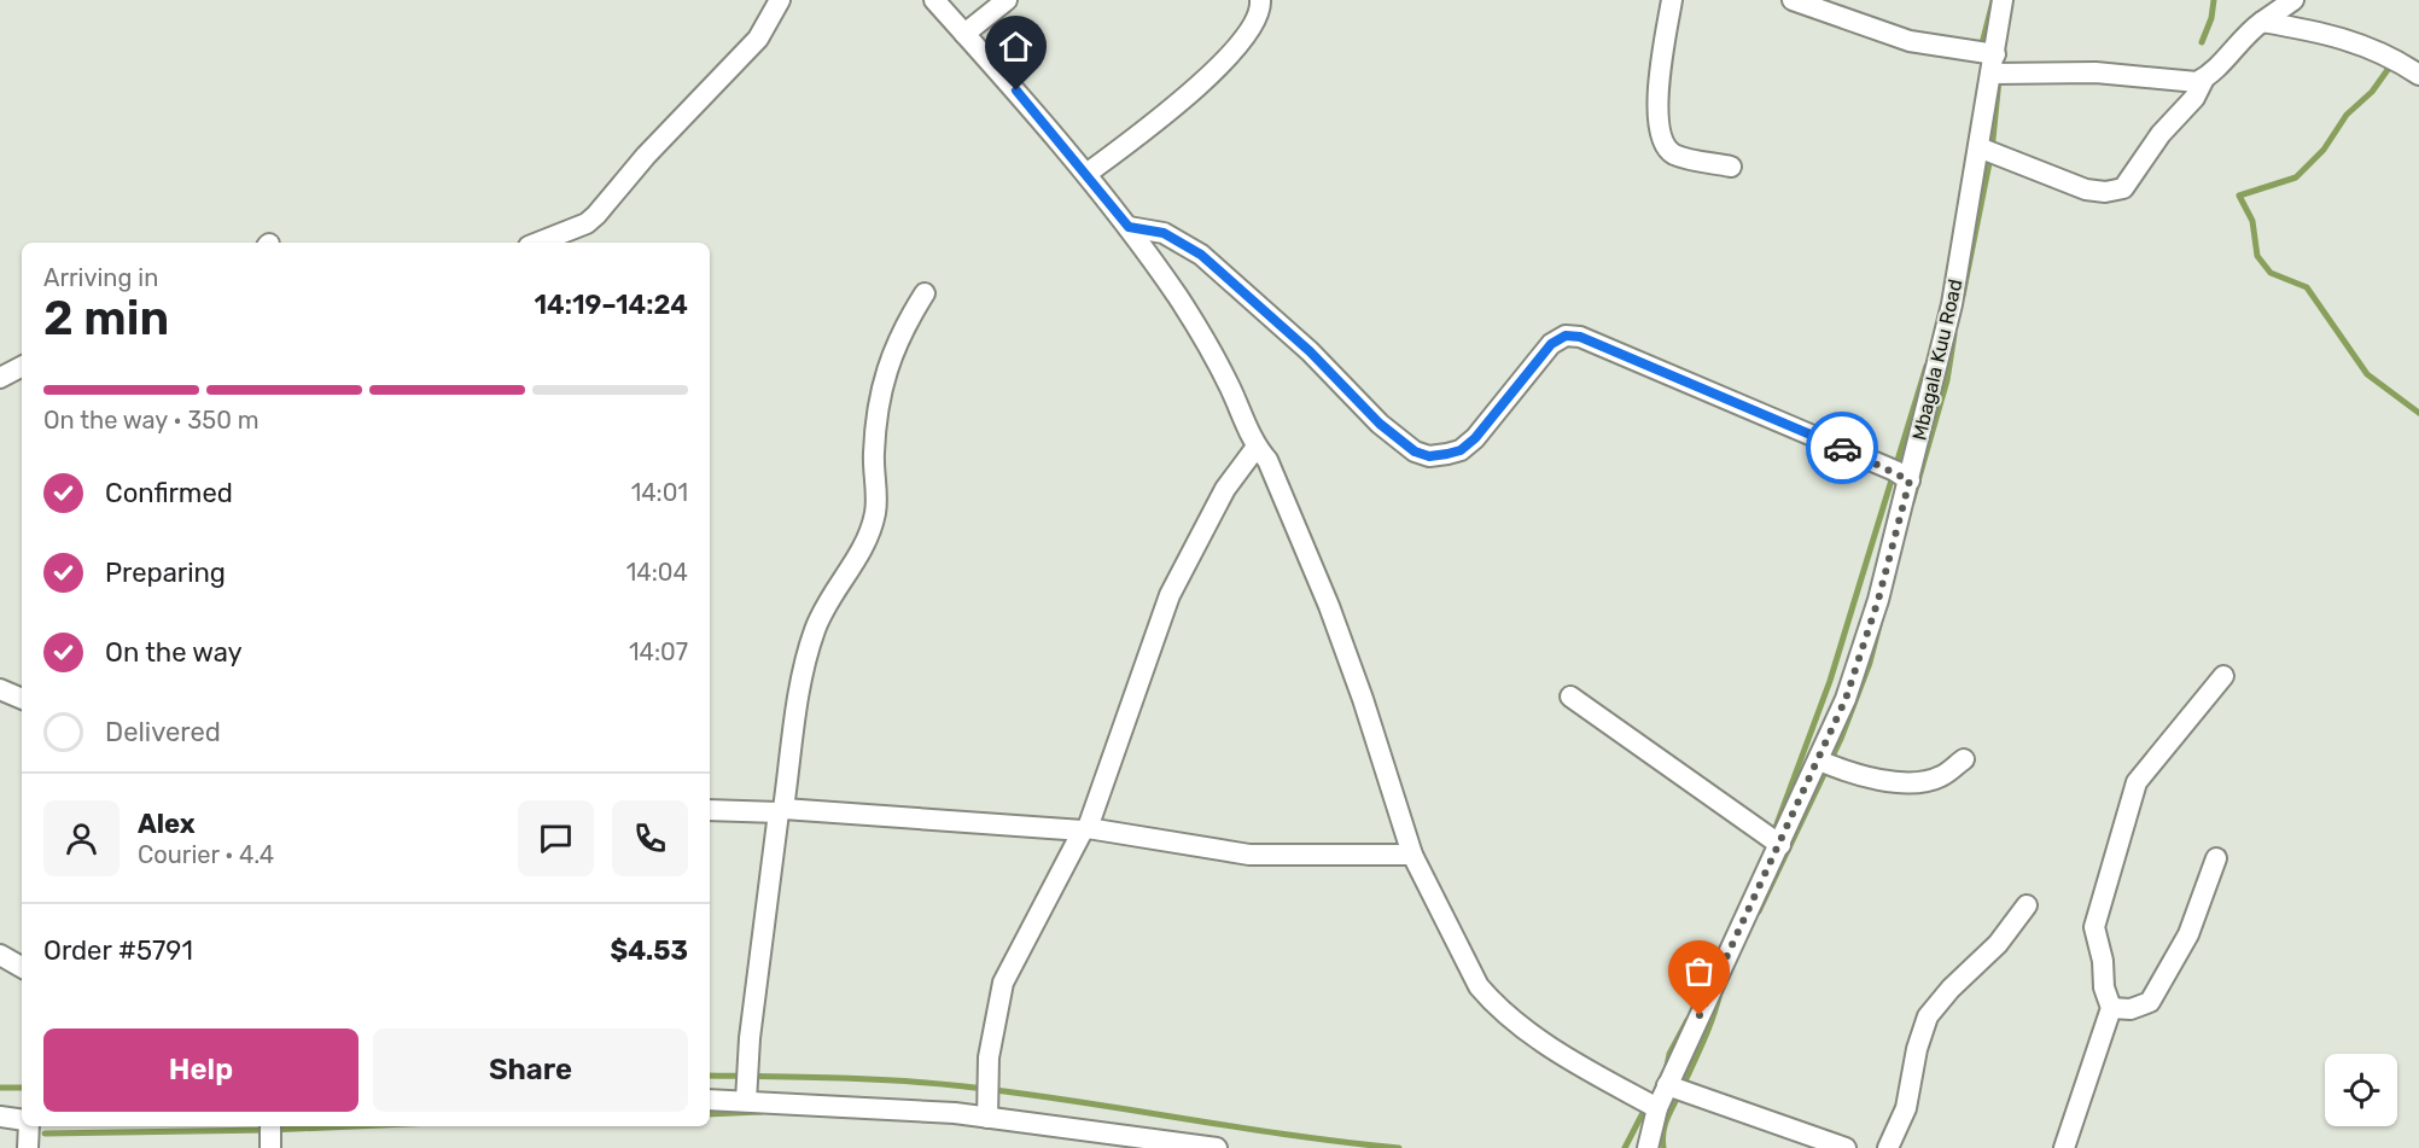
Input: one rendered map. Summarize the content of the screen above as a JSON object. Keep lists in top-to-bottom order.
{
  "streets": {
    "street": ["Mbagala Kuu Road"]
  },
  "page": {
    "heading": ["2 min", "Arriving in", "14:19–14:24"],
    "panel": [
      "Alex",
      "Courier · 4.4",
      "Order #5791",
      "$4.53"
    ],
    "bar": "On the way · 350 m",
    "list": [
      ["Confirmed", "14:01"],
      ["Preparing", "14:04"],
      ["On the way", "14:07"],
      "Delivered"
    ],
    "buttons": ["Help", "Share"]
  }
}
